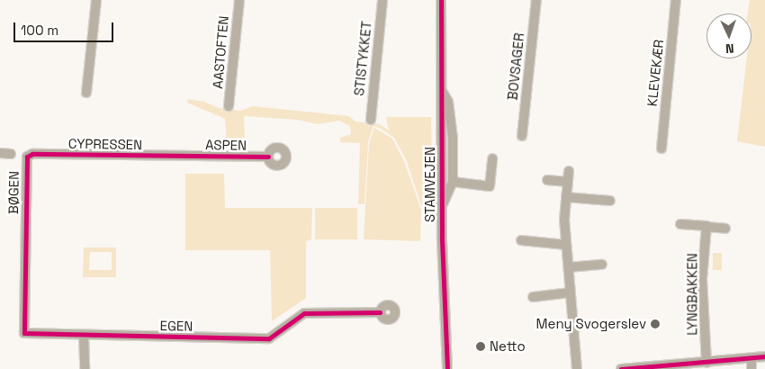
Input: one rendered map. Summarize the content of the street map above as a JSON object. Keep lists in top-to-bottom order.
{
  "streets": {
    "street": [
      "AASTOFTEN",
      "STISTYKKET",
      "BOVSAGER",
      "KLEVEKÆR",
      "CYPRESSEN",
      "ASPEN",
      "STAMVEJEN",
      "BØGEN",
      "LYNGBAKKEN",
      "EGEN"
    ]
  },
  "crossings": [
    ["CYPRESSEN", "ASPEN"],
    ["CYPRESSEN", "BØGEN"],
    ["BØGEN", "EGEN"]
  ],
  "places": ["Meny Svogerslev", "Netto"],
  "scale_bar": "100 m",
  "north": "bottom"
}
